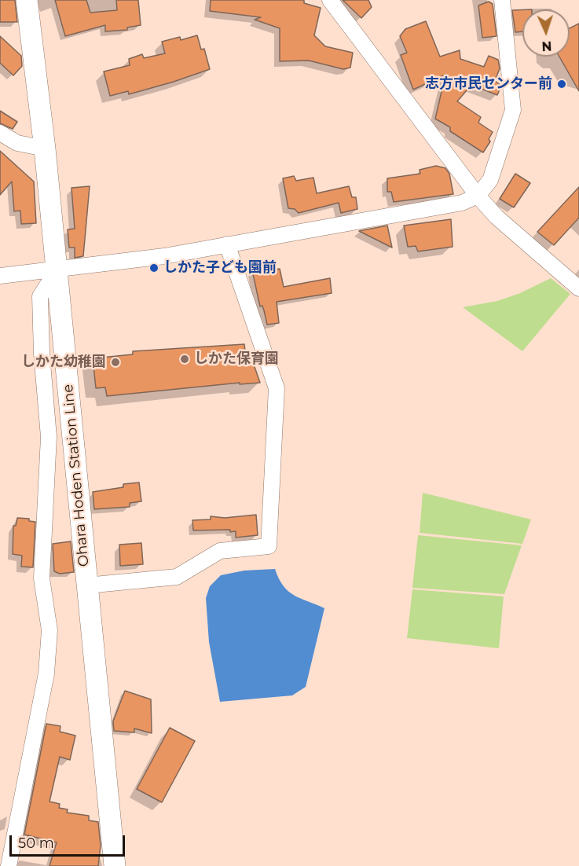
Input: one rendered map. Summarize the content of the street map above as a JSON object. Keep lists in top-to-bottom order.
{
  "streets": {
    "main road": ["Ohara Hoden Station Line"]
  },
  "places": [
    "志方市民センター前",
    "しかた子ども園前",
    "しかた保育園",
    "しかた幼稚園"
  ],
  "scale_bar": "50 m",
  "north": "bottom"
}
